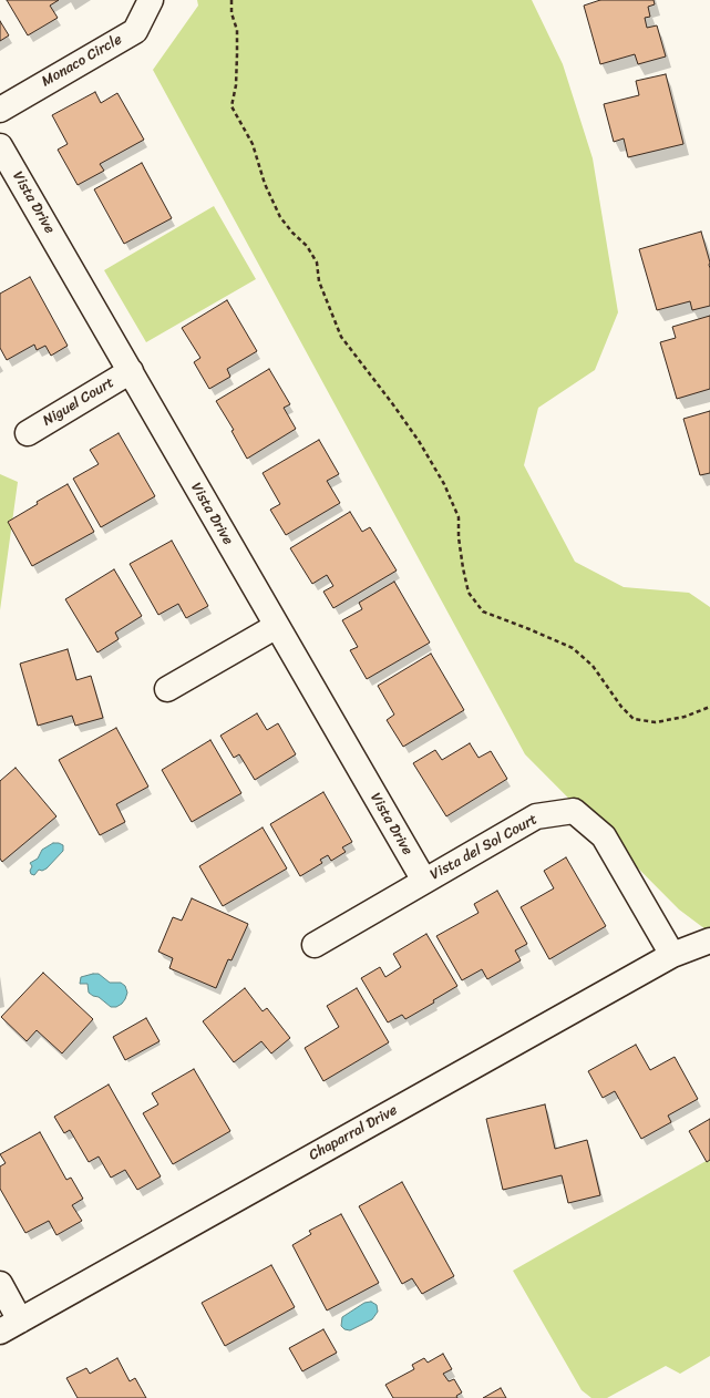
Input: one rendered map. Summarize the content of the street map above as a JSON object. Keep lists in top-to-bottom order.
{
  "streets": {
    "street": [
      "Monaco Circle",
      "Vista Drive",
      "Niguel Court",
      "Vista del Sol Court",
      "Chaparral Drive"
    ]
  },
  "crossings": [
    ["Vista Drive", "Niguel Court"],
    ["Vista Drive", "Vista del Sol Court"],
    ["Vista del Sol Court", "Chaparral Drive"]
  ]
}
